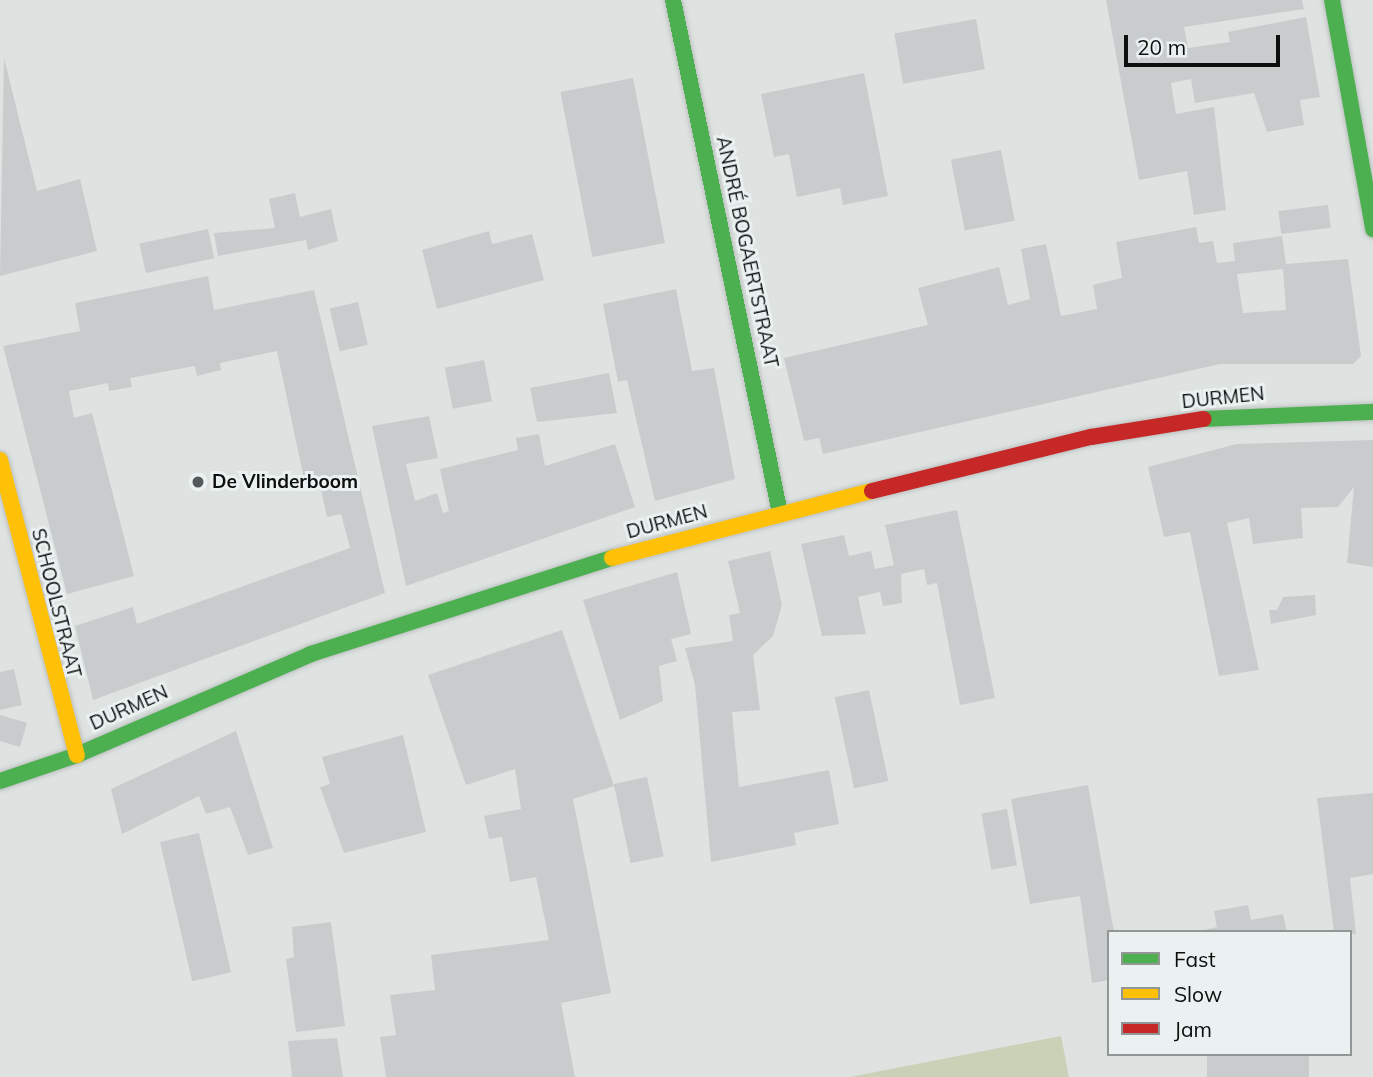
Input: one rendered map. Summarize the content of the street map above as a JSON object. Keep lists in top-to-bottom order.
{
  "streets": {
    "street": ["ANDRÉ BOGAERTSTRAAT", "DURMEN", "SCHOOLSTRAAT"]
  },
  "crossings": [
    ["ANDRÉ BOGAERTSTRAAT", "DURMEN"],
    ["DURMEN", "SCHOOLSTRAAT"]
  ],
  "places": ["De Vlinderboom"],
  "legend": ["Fast", "Slow", "Jam"],
  "scale_bar": "20 m"
}
